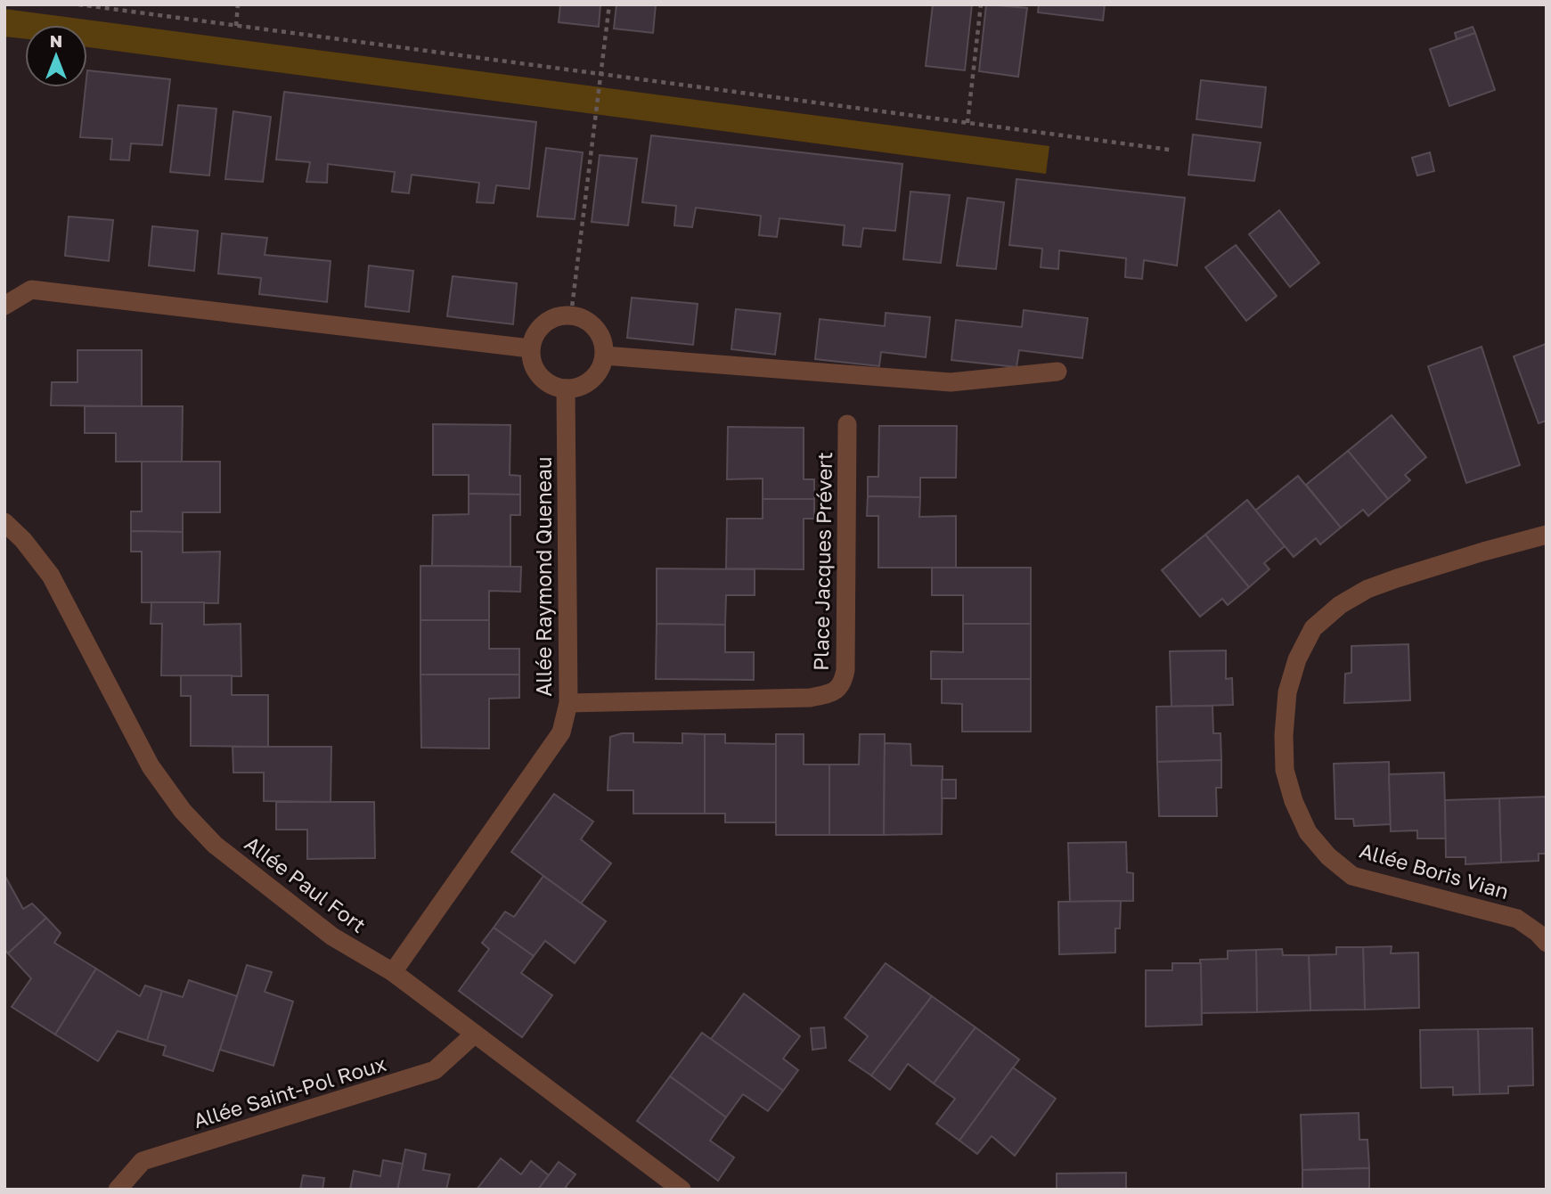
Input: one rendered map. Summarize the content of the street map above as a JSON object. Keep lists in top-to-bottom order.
{
  "streets": {
    "street": [
      "Place Jacques Prévert",
      "Allée Raymond Queneau",
      "Allée Boris Vian",
      "Allée Paul Fort",
      "Allée Saint-Pol Roux"
    ]
  },
  "crossings": [
    ["Place Jacques Prévert", "Allée Raymond Queneau"],
    ["Allée Raymond Queneau", "Allée Paul Fort"],
    ["Allée Paul Fort", "Allée Saint-Pol Roux"]
  ],
  "north": "top"
}
